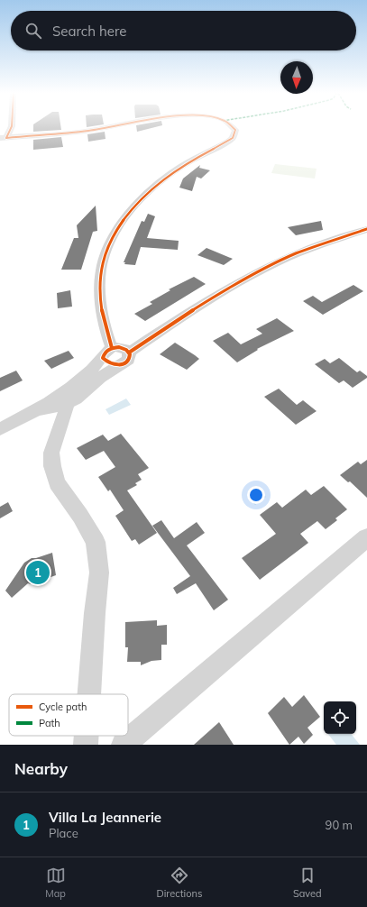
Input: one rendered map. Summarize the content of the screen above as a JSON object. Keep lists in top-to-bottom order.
{
  "legend": ["Cycle path", "Path"],
  "north": "bottom",
  "page": {
    "search": "Search here",
    "pins": "1",
    "heading": "Nearby",
    "list": [
      {
        "mark": "1",
        "name": "Villa La Jeannerie",
        "note": "Place",
        "value": "90 m"
      }
    ],
    "nav": ["Map", "Directions", "Saved"]
  }
}
